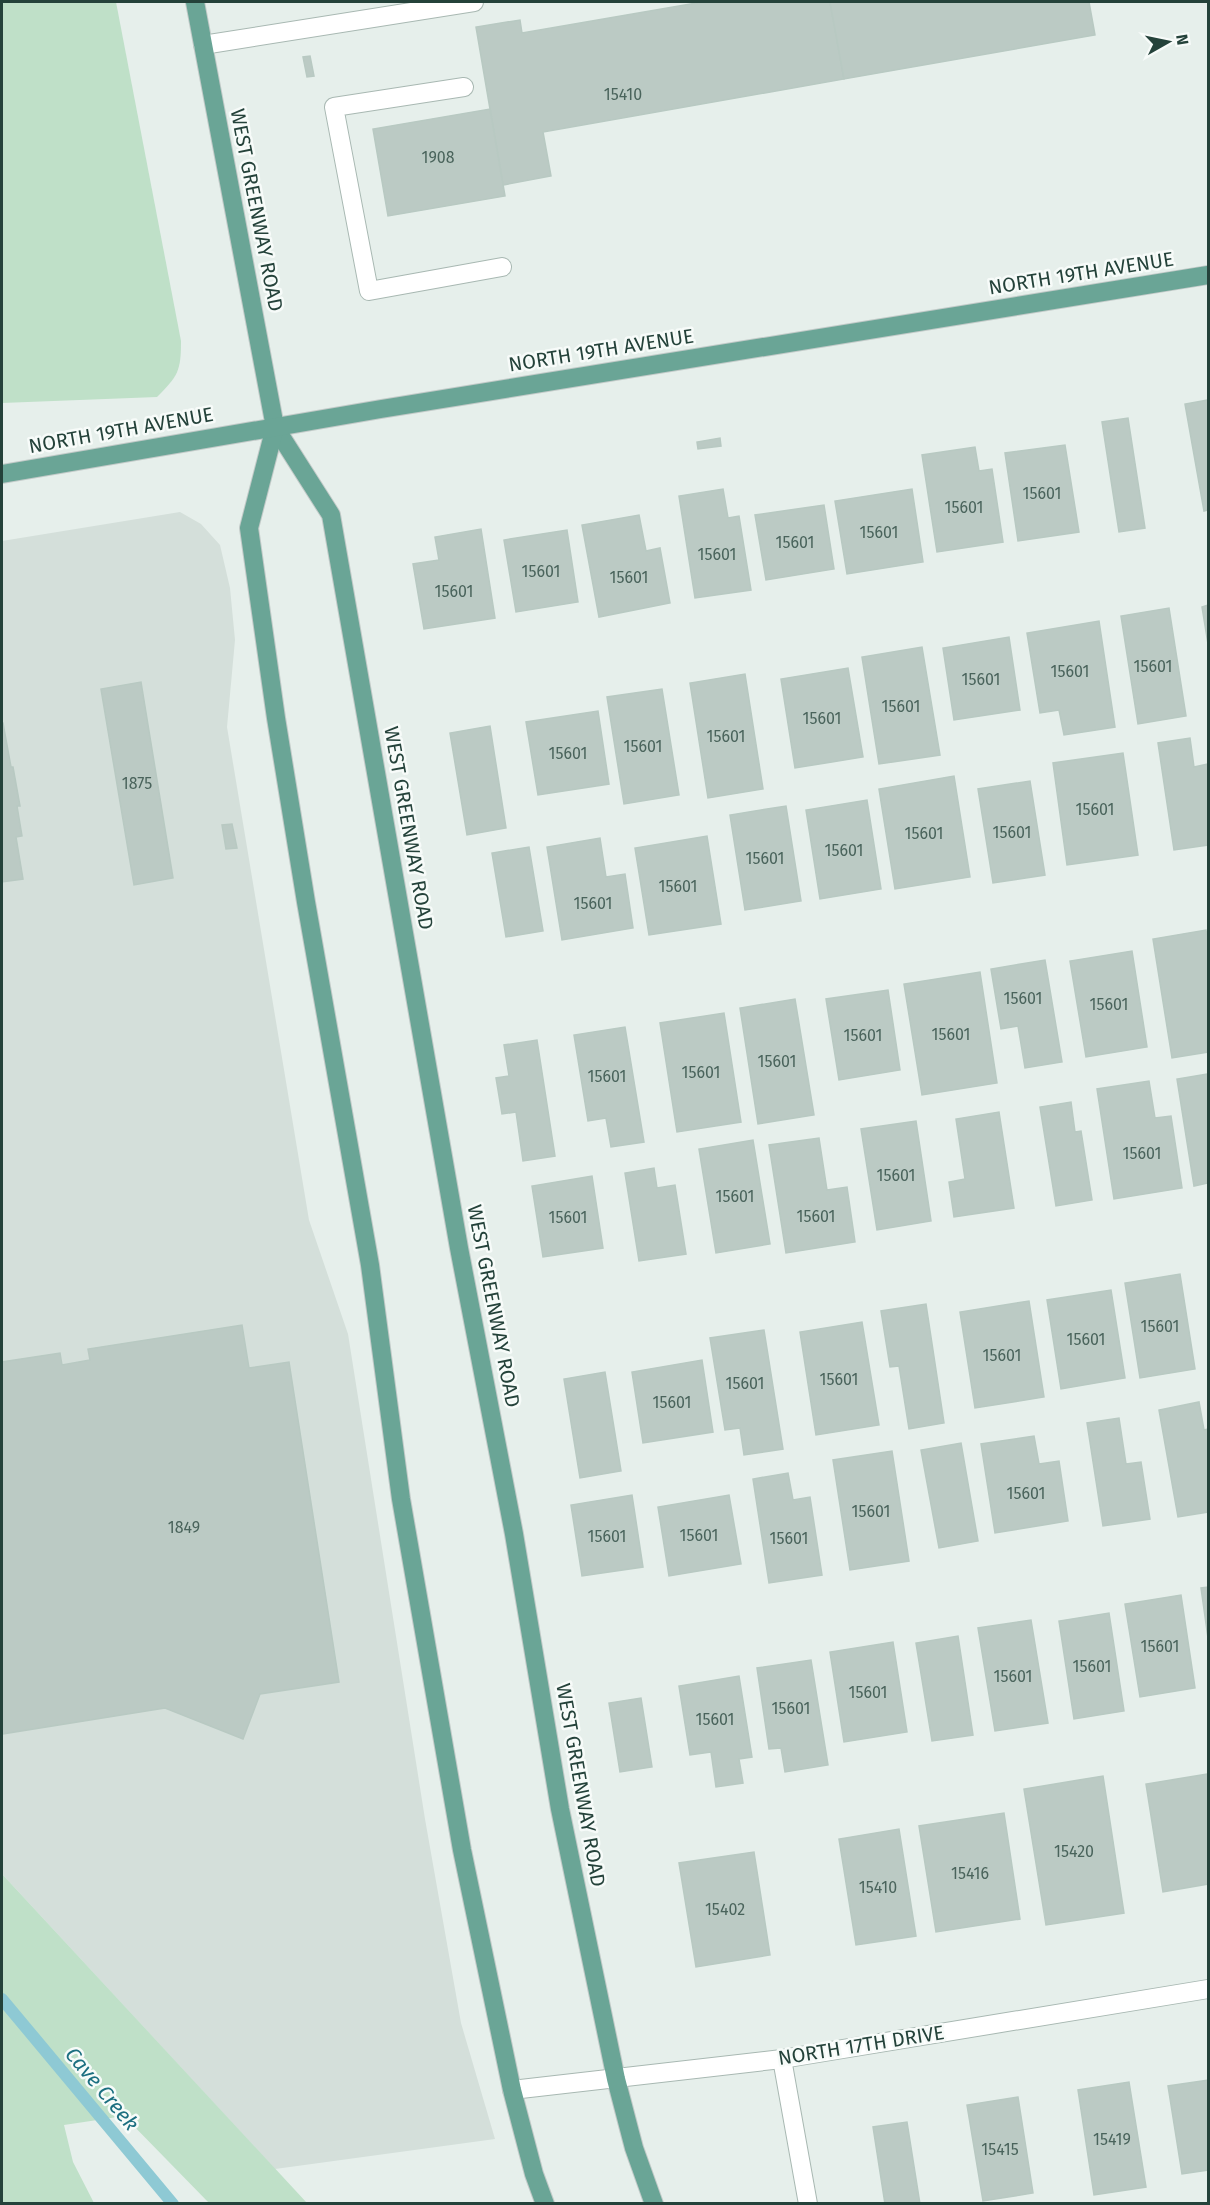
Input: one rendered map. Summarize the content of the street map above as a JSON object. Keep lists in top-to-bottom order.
{
  "streets": {
    "main road": ["WEST GREENWAY ROAD", "NORTH 19TH AVENUE"],
    "street": ["NORTH 17TH DRIVE"]
  },
  "crossings": [
    ["WEST GREENWAY ROAD", "NORTH 19TH AVENUE"],
    ["WEST GREENWAY ROAD", "NORTH 17TH DRIVE"]
  ],
  "water": ["Cave Creek"],
  "house_numbers": [
    "15410",
    "1908",
    "15601",
    "15601",
    "15601",
    "15601",
    "15601",
    "15601",
    "15601",
    "15601",
    "15601",
    "15601",
    "15601",
    "15601",
    "15601",
    "15601",
    "15601",
    "15601",
    "1875",
    "15601",
    "15601",
    "15601",
    "15601",
    "15601",
    "15601",
    "15601",
    "15601",
    "15601",
    "15601",
    "15601",
    "15601",
    "15601",
    "15601",
    "15601",
    "15601",
    "15601",
    "15601",
    "15601",
    "15601",
    "15601",
    "15601",
    "15601",
    "15601",
    "15601",
    "15601",
    "15601",
    "1849",
    "15601",
    "15601",
    "15601",
    "15601",
    "15601",
    "15601",
    "15601",
    "15601",
    "15601",
    "15420",
    "15416",
    "15410",
    "15402",
    "15419",
    "15415"
  ],
  "north": "right"
}
